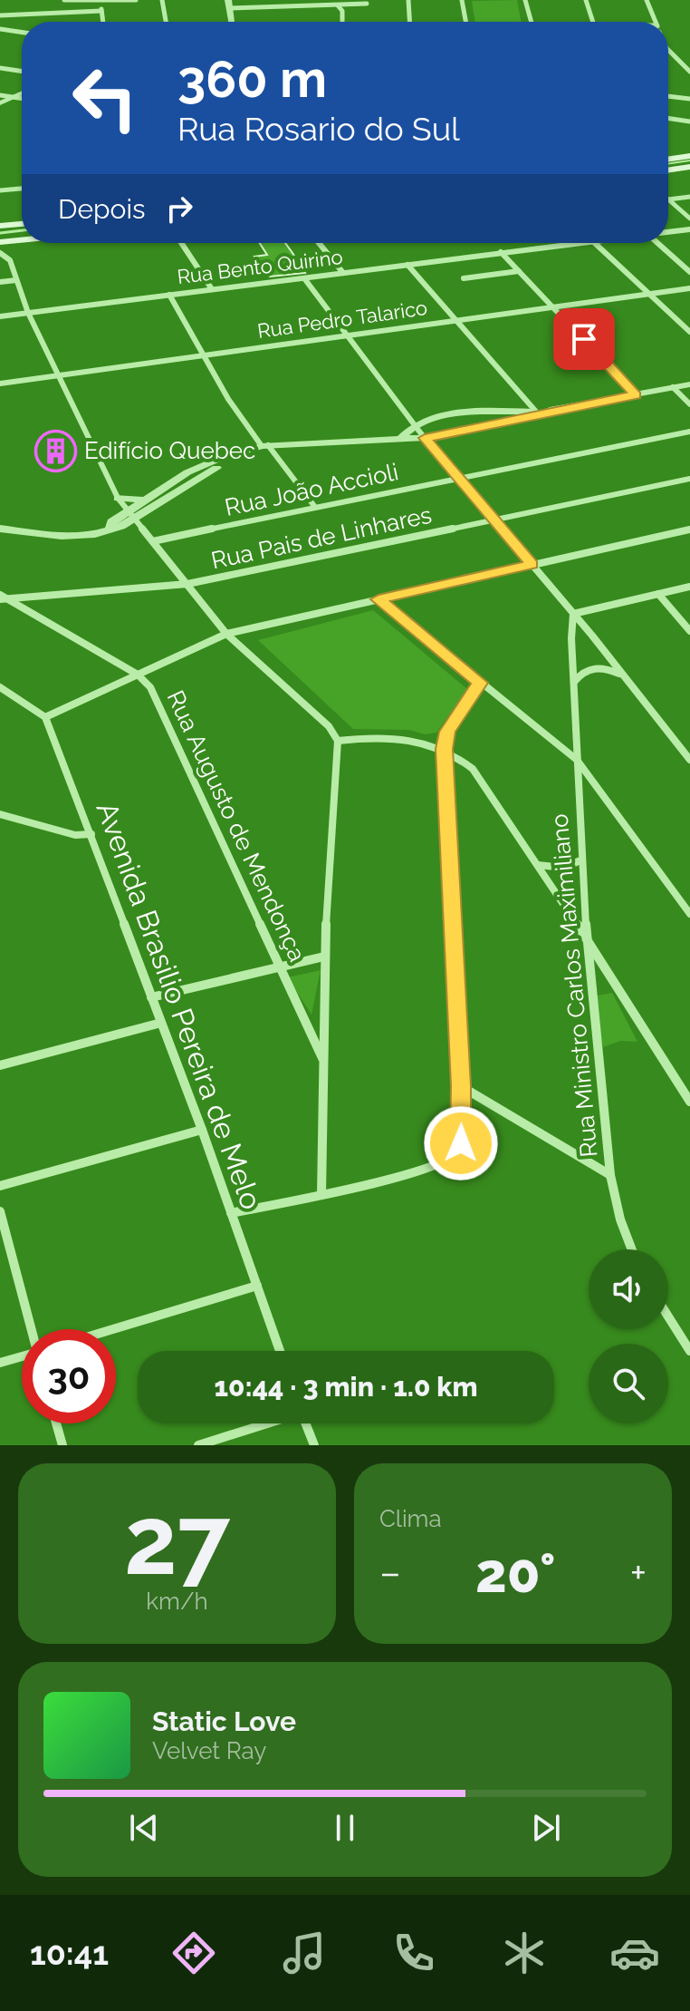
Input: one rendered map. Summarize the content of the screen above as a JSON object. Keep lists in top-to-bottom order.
{
  "streets": {
    "street": [
      "Rua Bento Quirino",
      "Rua Pedro Talarico",
      "Rua João Accioli",
      "Rua Pais de Linhares",
      "Rua Augusto de Mendonça",
      "Rua Ministro Carlos Maximiliano",
      "Avenida Brasilio Pereira de Melo"
    ]
  },
  "crossings": [
    ["Rua Pais de Linhares", "Rua Augusto de Mendonça"]
  ],
  "places": {
    "building": ["Edifício Quebec"]
  },
  "page": {
    "turn": ["360 m", "Rua Rosario do Sul"],
    "then": "Depois",
    "limit": "30",
    "trip": "10:44 · 3 min · 1.0 km",
    "tile": [
      ["27", "km/h"],
      "Clima"
    ],
    "heat": ["−", "20°", "+"],
    "song": ["Static Love", "Velvet Ray"],
    "tabs": "10:41"
  }
}
